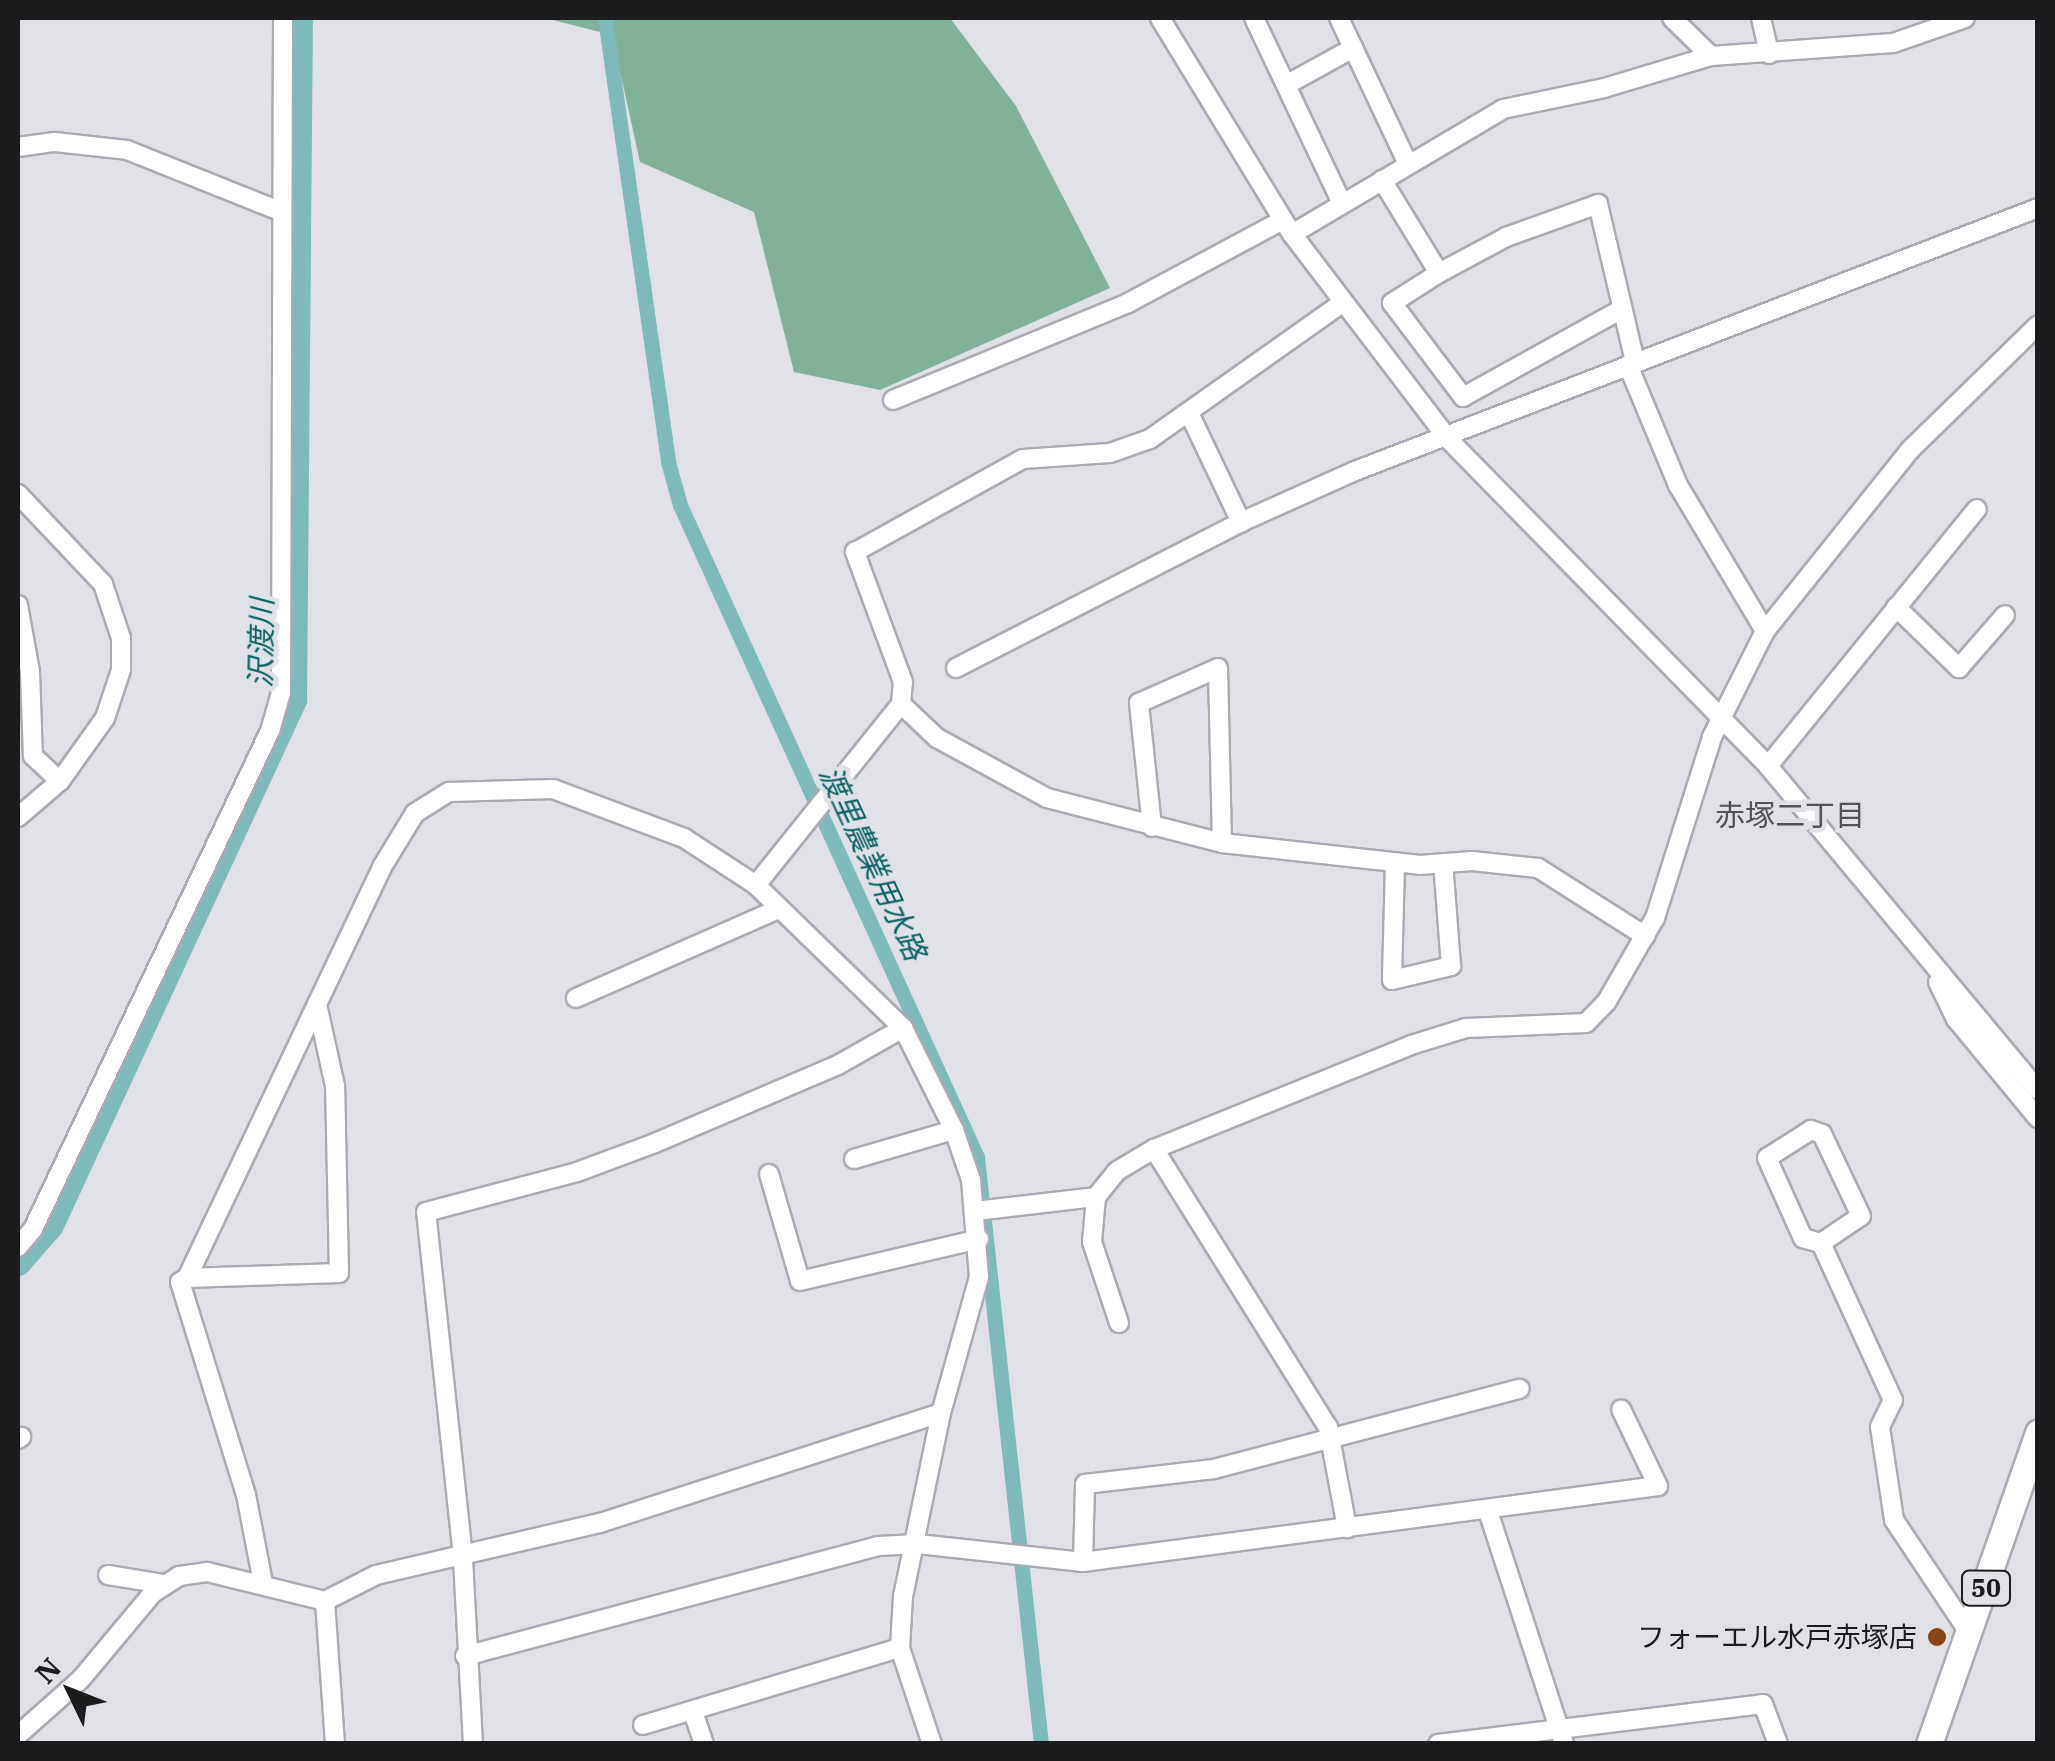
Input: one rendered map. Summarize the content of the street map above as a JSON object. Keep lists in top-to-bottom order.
{
  "streets": {
    "highway": ["50"]
  },
  "districts": ["赤塚二丁目"],
  "water": ["沢渡川", "渡里農業用水路"],
  "places": ["フォーエル水戸赤塚店"],
  "north": "top left"
}
